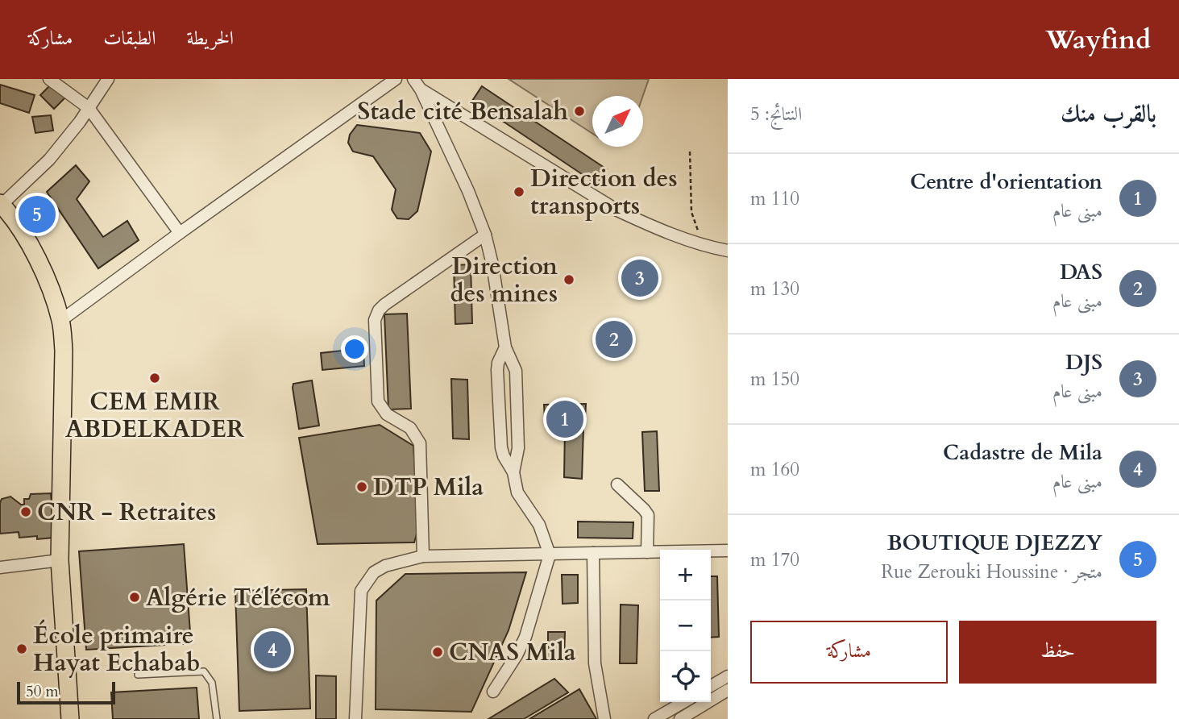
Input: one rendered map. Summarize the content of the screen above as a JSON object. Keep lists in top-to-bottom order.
{
  "places": [
    "Stade cité Bensalah",
    "Direction des transports",
    "Direction des mines",
    "CEM EMIR ABDELKADER",
    "DTP Mila",
    "CNR - Retraites",
    "Algérie Télécom",
    "École primaire Hayat Echabab",
    "CNAS Mila"
  ],
  "scale_bar": "50 m",
  "north": "top right",
  "page": {
    "header": "Wayfind",
    "nav": ["الخريطة", "الطبقات", "مشاركة"],
    "heading": ["بالقرب منك", "النتائج: 5"],
    "list": [
      {
        "mark": "1",
        "name": "Centre d'orientation",
        "note": "مبنى عام",
        "value": "110 m"
      },
      {
        "mark": "2",
        "name": "DAS",
        "note": "مبنى عام",
        "value": "130 m"
      },
      {
        "mark": "3",
        "name": "DJS",
        "note": "مبنى عام",
        "value": "150 m"
      },
      {
        "mark": "4",
        "name": "Cadastre de Mila",
        "note": "مبنى عام",
        "value": "160 m"
      },
      {
        "mark": "5",
        "name": "BOUTIQUE DJEZZY",
        "note": "متجر · Rue Zerouki Houssine",
        "value": "170 m"
      }
    ],
    "pins": [
      "5",
      "3",
      "2",
      "1",
      "4"
    ],
    "map_buttons": ["+", "−"],
    "buttons": ["حفظ", "مشاركة"],
    "scale": "50 m"
  }
}
